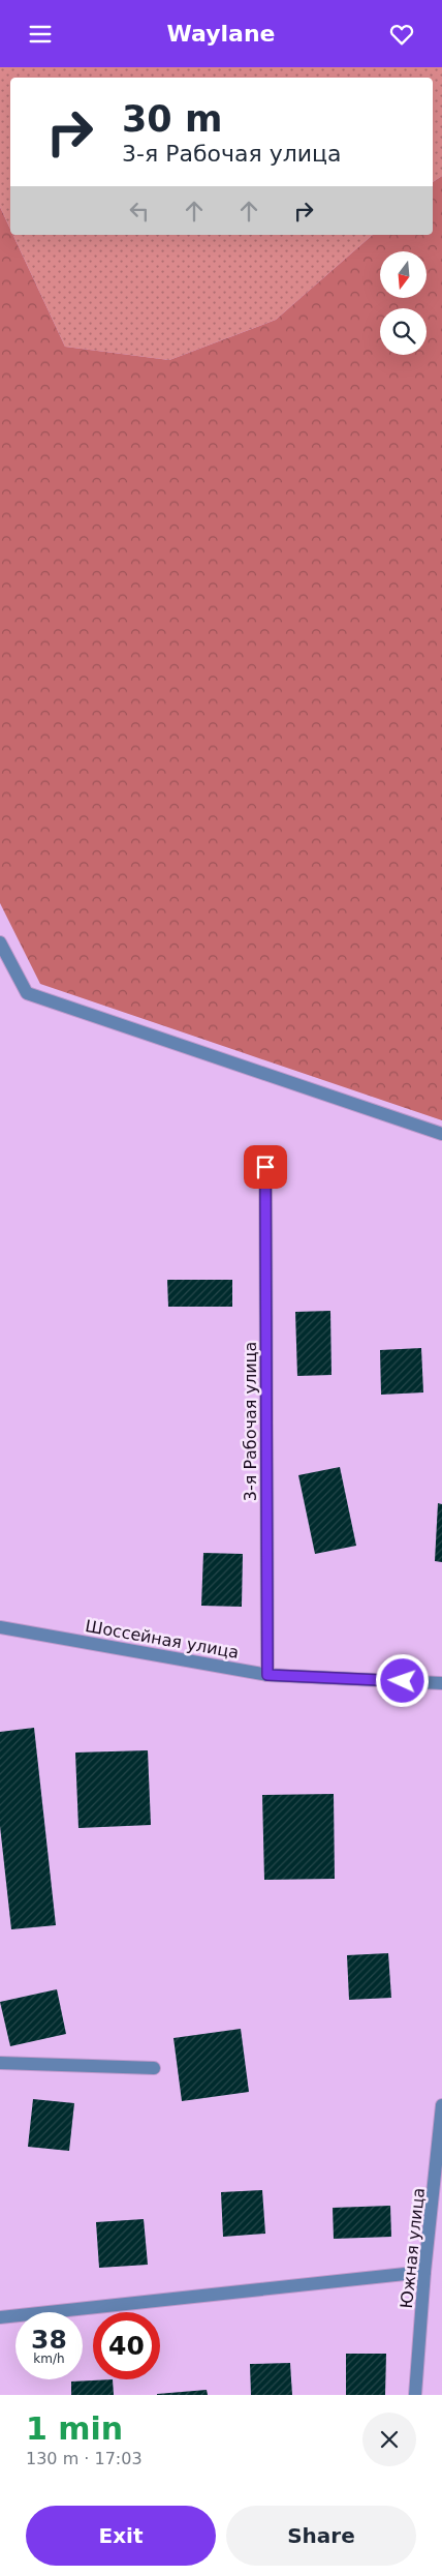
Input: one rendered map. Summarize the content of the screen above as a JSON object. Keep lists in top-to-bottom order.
{
  "streets": {
    "street": ["3-я Рабочая улица", "Шоссейная улица", "Южная улица"]
  },
  "crossings": [
    ["3-я Рабочая улица", "Шоссейная улица"]
  ],
  "north": "bottom",
  "page": {
    "header": "Waylane",
    "turn": ["30 m", "3-я Рабочая улица"],
    "speed": "38 km/h",
    "limit": "40",
    "heading": ["1 min", "130 m · 17:03"],
    "buttons": ["Exit", "Share"]
  }
}
